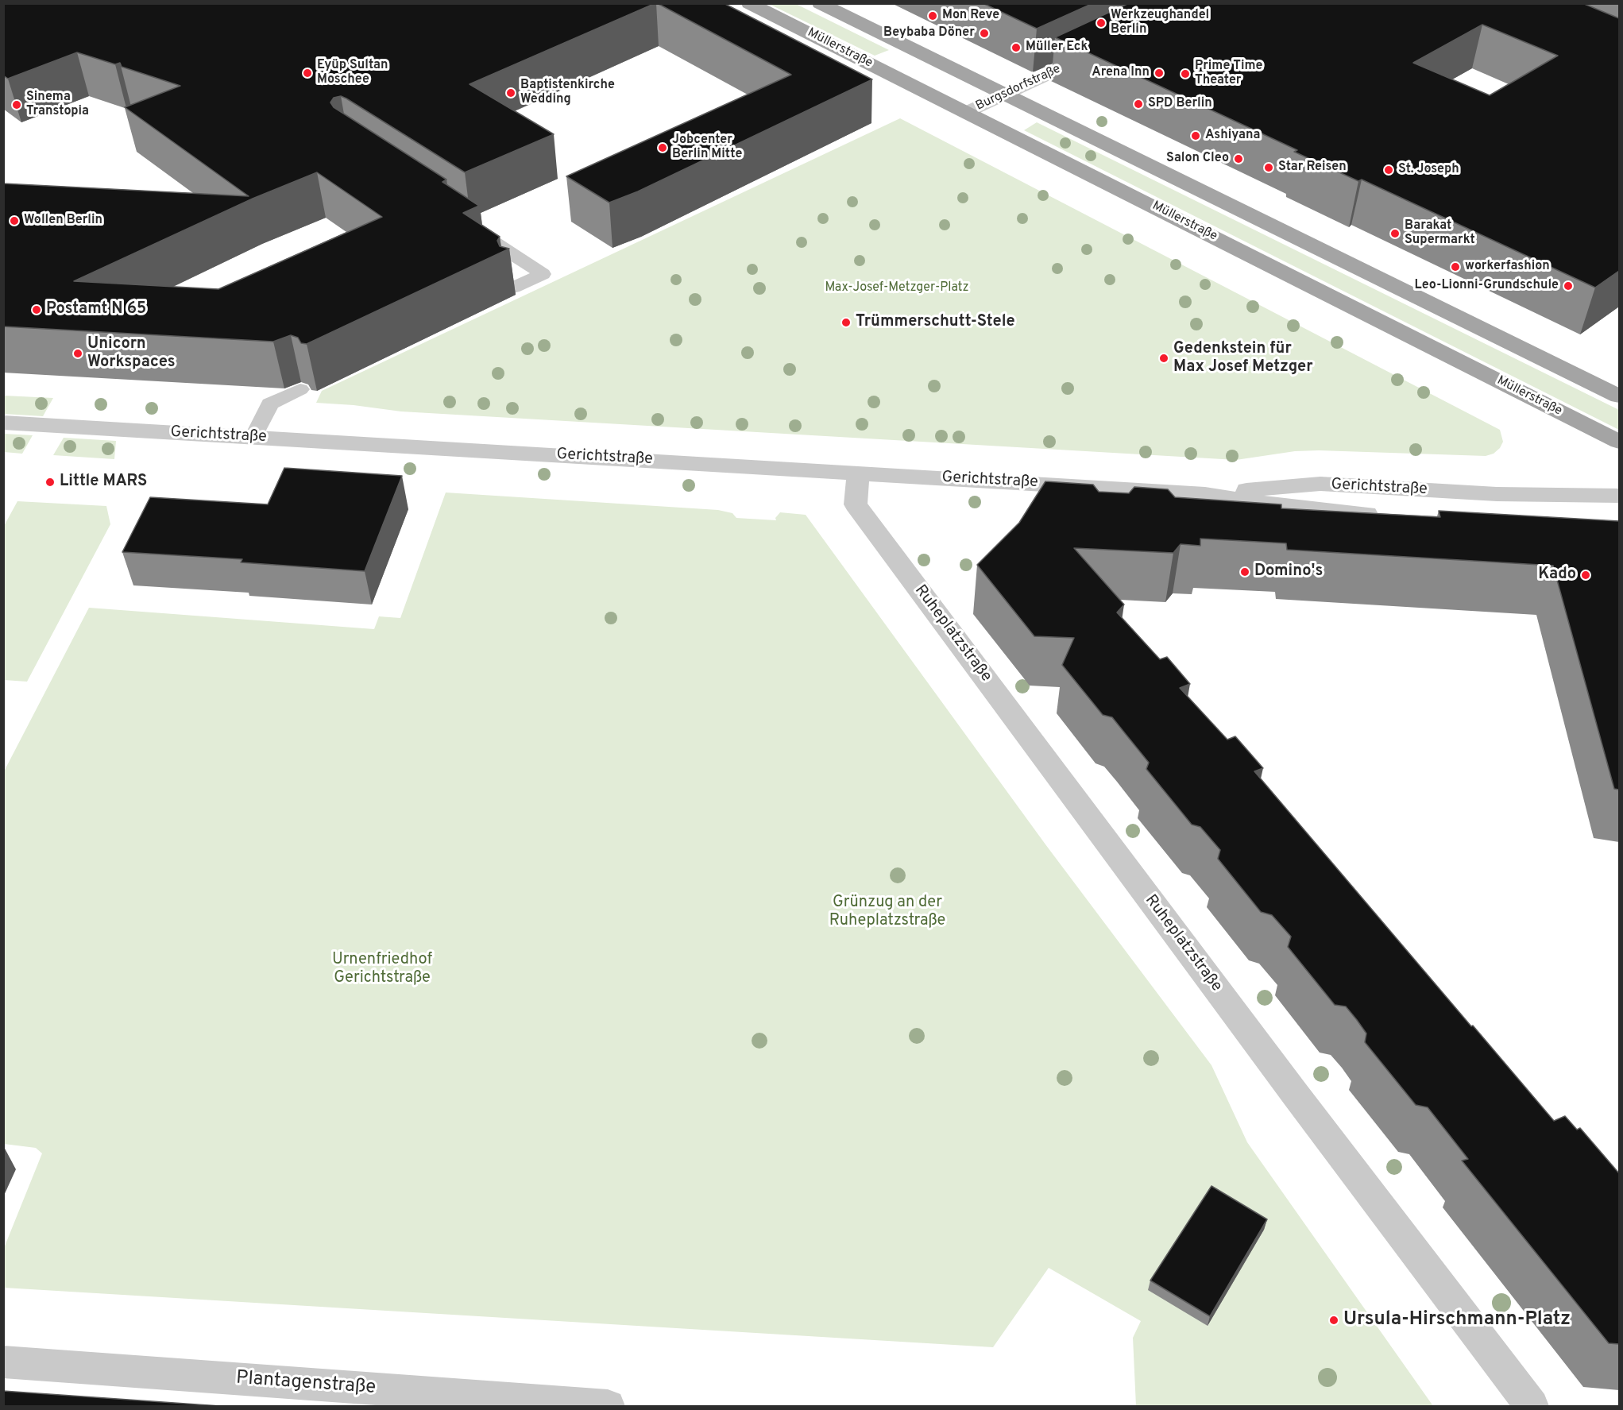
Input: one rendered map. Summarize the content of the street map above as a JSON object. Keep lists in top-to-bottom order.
{
  "streets": {
    "main road": ["Müllerstraße"],
    "street": [
      "Burgsdorfstraße",
      "Gerichtstraße",
      "Ruheplatzstraße",
      "Plantagenstraße"
    ]
  },
  "crossings": [
    ["Müllerstraße", "Burgsdorfstraße"],
    ["Gerichtstraße", "Ruheplatzstraße"]
  ],
  "parks": ["Max-Josef-Metzger-Platz", "Grünzug an der Ruheplatzstraße", "Urnenfriedhof Gerichtstraße"],
  "places": [
    "Mon Reve",
    "Werkzeughandel Berlin",
    "Beybaba Döner",
    "Müller Eck",
    "Eyüp Sultan Moschee",
    "Arena Inn",
    "Prime Time Theater",
    "Baptistenkirche Wedding",
    "SPD Berlin",
    "Sinema Transtopia",
    "Ashiyana",
    "Jobcenter Berlin Mitte",
    "Salon Cleo",
    "Star Reisen",
    "St. Joseph",
    "Wollen Berlin",
    "Barakat Supermarkt",
    "workerfashion",
    "Leo-Lionni-Grundschule",
    "Postamt N 65",
    "Trümmerschutt-Stele",
    "Unicorn Workspaces",
    "Gedenkstein für Max Josef Metzger",
    "Little MARS",
    "Domino's",
    "Kado",
    "Ursula-Hirschmann-Platz"
  ]
}
